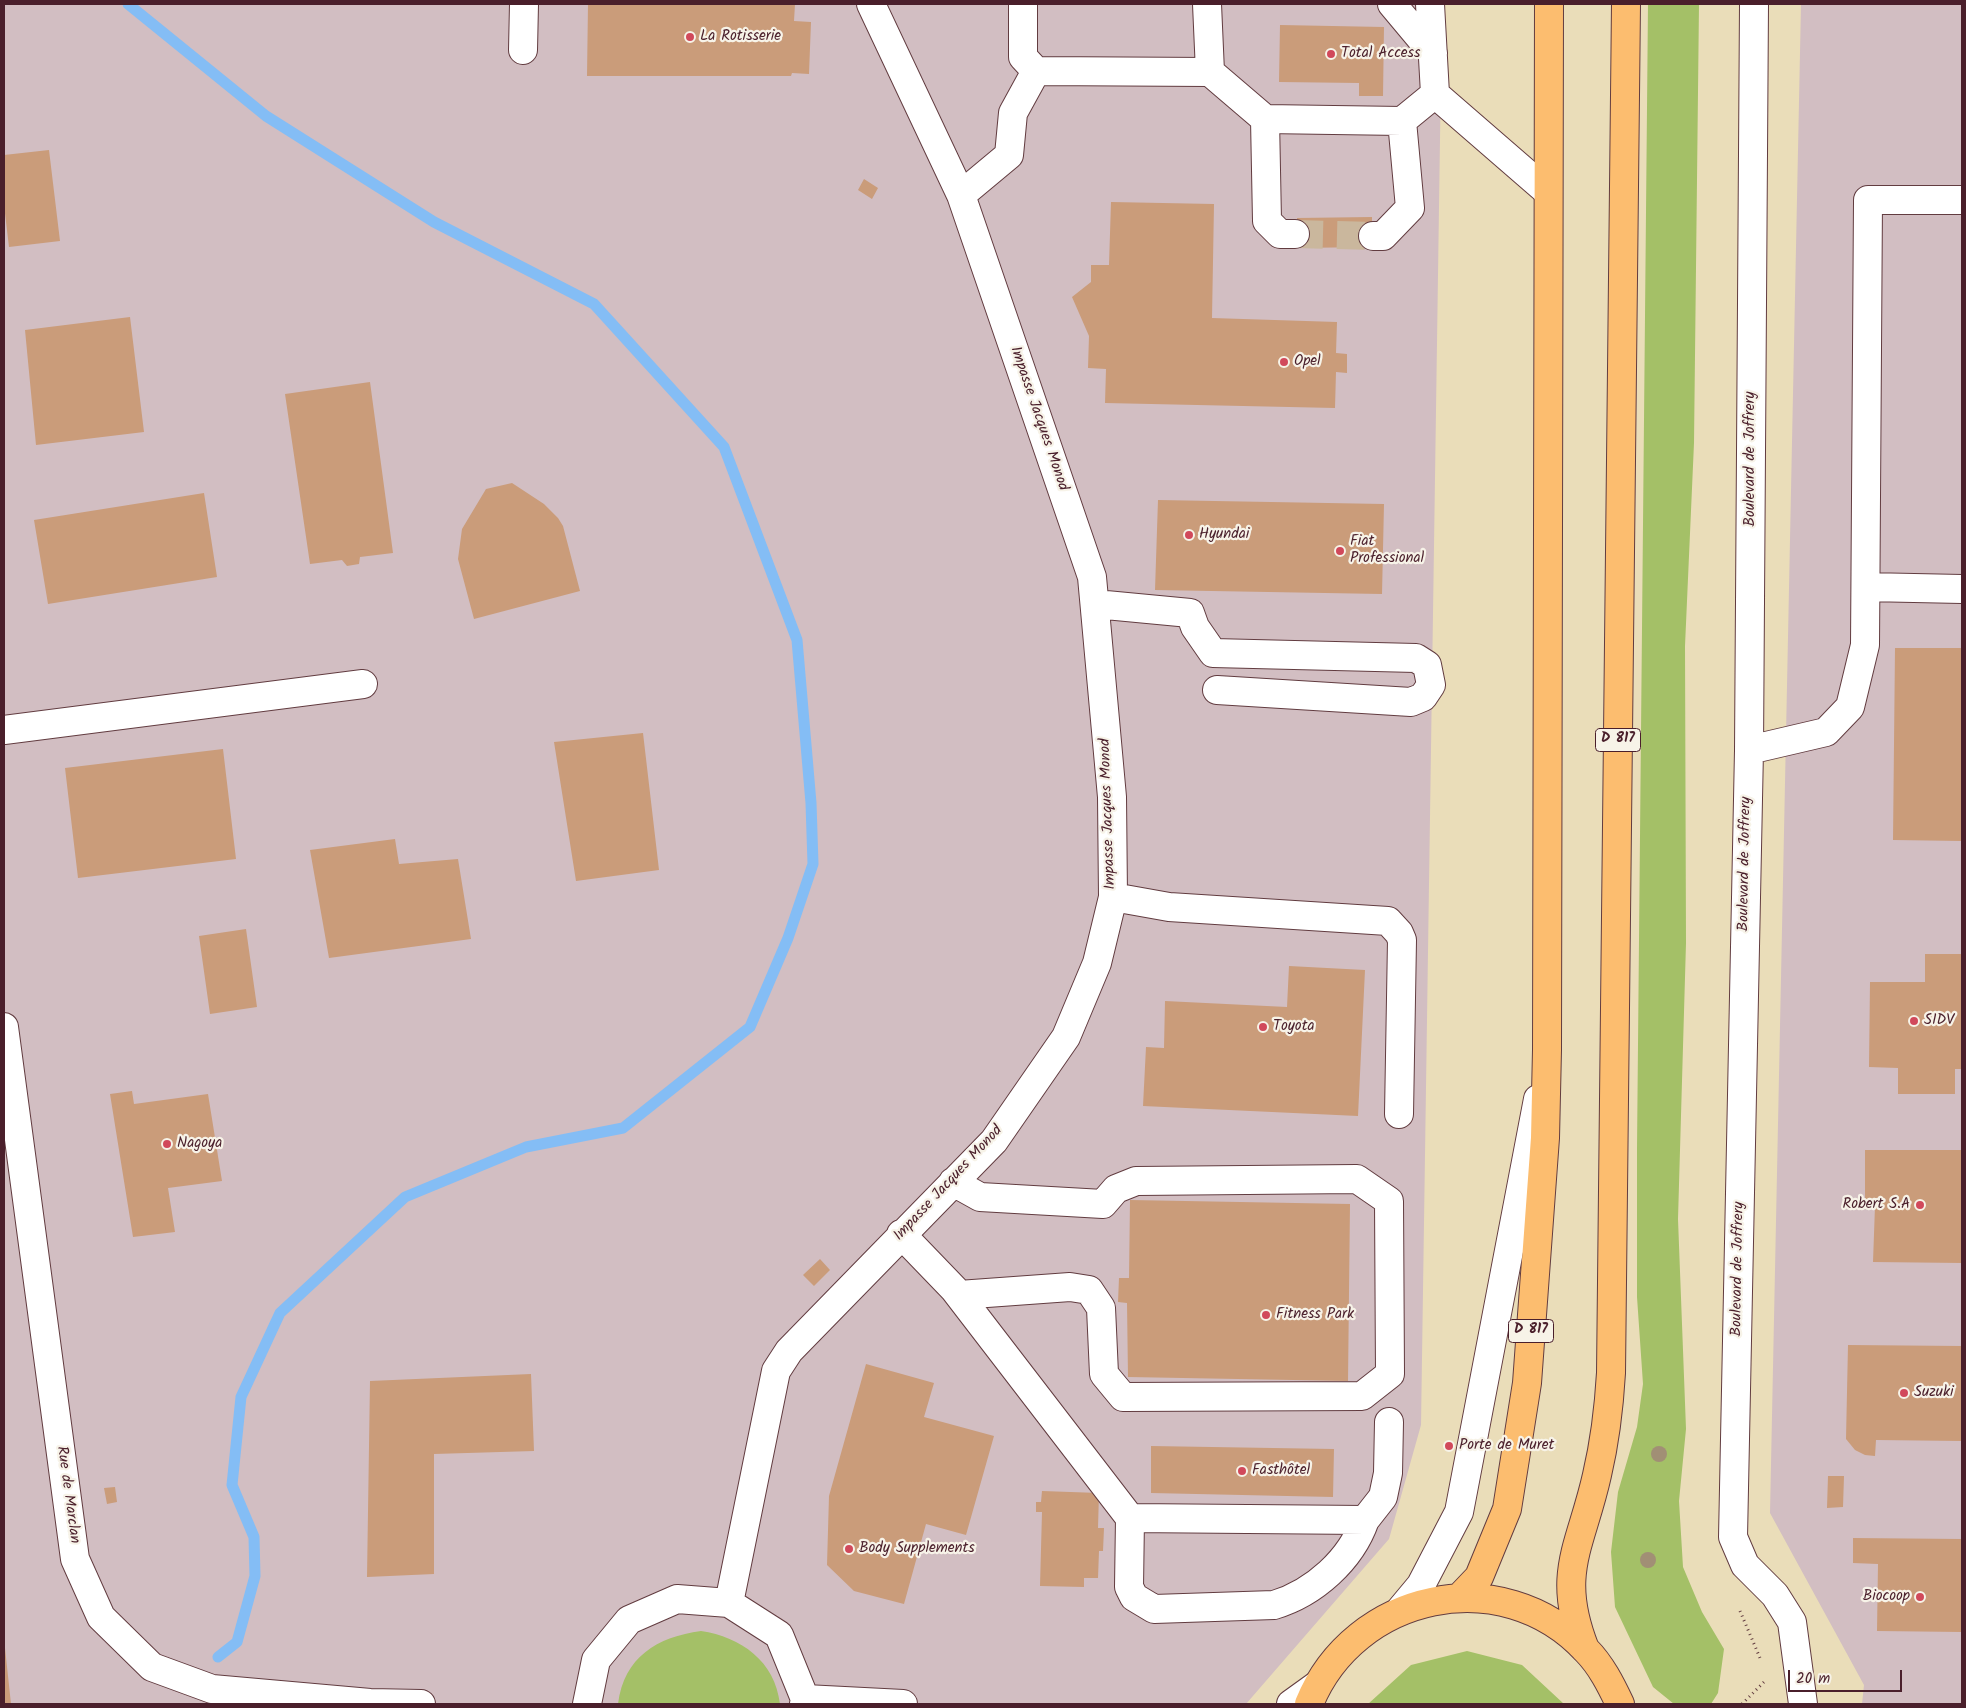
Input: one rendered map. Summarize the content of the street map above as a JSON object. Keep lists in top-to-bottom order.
{
  "streets": {
    "main road": ["D 817"],
    "street": ["Impasse Jacques Monod", "Boulevard de Joffrery", "Rue de Marclan"]
  },
  "places": [
    "La Rotisserie",
    "Total Access",
    "Opel",
    "Hyundai",
    "Fiat Professional",
    "SIDV",
    "Toyota",
    "Nagoya",
    "Robert S.A",
    "Fitness Park",
    "Suzuki",
    "Porte de Muret",
    "Fasthôtel",
    "Body Supplements",
    "Biocoop"
  ],
  "scale_bar": "20 m"
}
